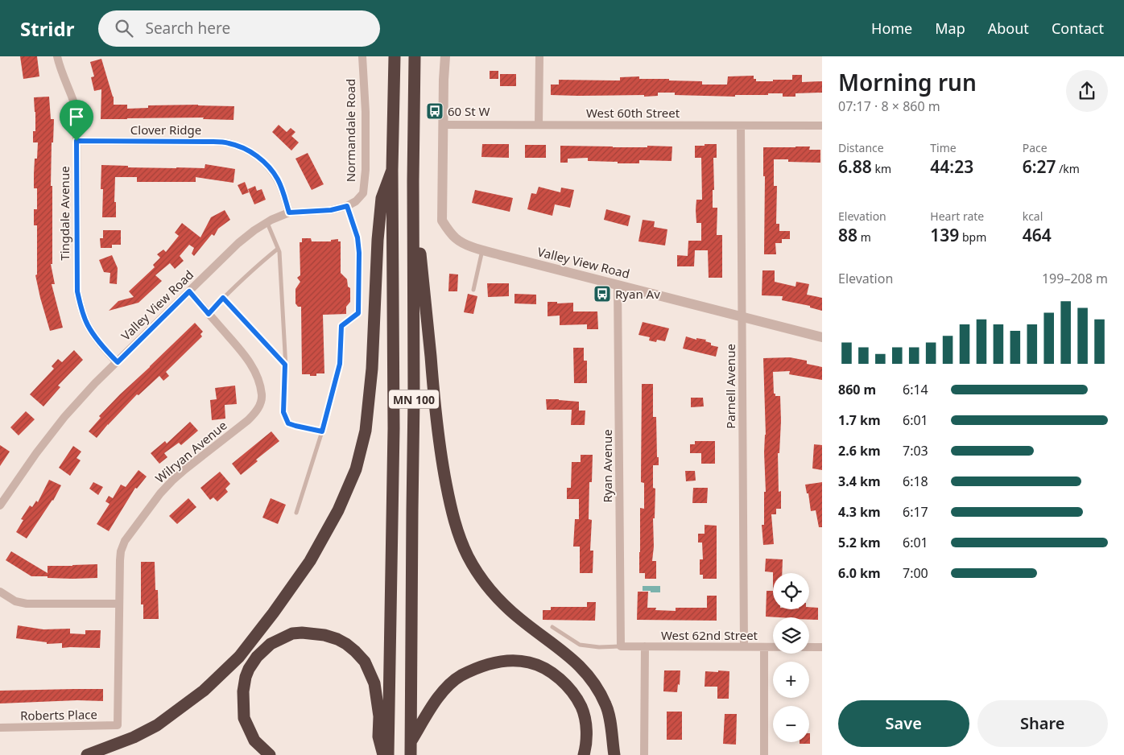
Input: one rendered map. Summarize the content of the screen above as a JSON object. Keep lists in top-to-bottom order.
{
  "streets": {
    "highway": ["MN 100"],
    "street": [
      "West 60th Street",
      "Clover Ridge",
      "Normandale Road",
      "Tingdale Avenue",
      "Valley View Road",
      "Parnell Avenue",
      "Wilryan Avenue",
      "Ryan Avenue",
      "West 62nd Street",
      "Roberts Place"
    ]
  },
  "crossings": [
    ["West 60th Street", "Valley View Road"],
    ["West 60th Street", "Parnell Avenue"],
    ["Clover Ridge", "Tingdale Avenue"],
    ["Clover Ridge", "Valley View Road"],
    ["Normandale Road", "Valley View Road"],
    ["Tingdale Avenue", "Valley View Road"],
    ["Valley View Road", "Parnell Avenue"],
    ["Valley View Road", "Wilryan Avenue"],
    ["Valley View Road", "Ryan Avenue"],
    ["Parnell Avenue", "West 62nd Street"],
    ["Wilryan Avenue", "Roberts Place"],
    ["Ryan Avenue", "West 62nd Street"]
  ],
  "places": {
    "bus stop": ["60 St W", "Ryan Av"]
  },
  "page": {
    "header": "Stridr",
    "search": "Search here",
    "nav": [
      "Home",
      "Map",
      "About",
      "Contact"
    ],
    "heading": ["Morning run", "07:17 · 8 × 860 m"],
    "stats": [
      ["Distance", "6.88 km"],
      ["Time", "44:23"],
      ["Pace", "6:27 /km"],
      ["Elevation", "88 m"],
      ["Heart rate", "139 bpm"],
      ["kcal", "464"]
    ],
    "chart": ["Elevation", "199–208 m"],
    "list": [
      {
        "name": "860 m",
        "note": "6:14"
      },
      {
        "name": "1.7 km",
        "note": "6:01"
      },
      {
        "name": "2.6 km",
        "note": "7:03"
      },
      {
        "name": "3.4 km",
        "note": "6:18"
      },
      {
        "name": "4.3 km",
        "note": "6:17"
      },
      {
        "name": "5.2 km",
        "note": "6:01"
      },
      {
        "name": "6.0 km",
        "note": "7:00"
      }
    ],
    "map_buttons": ["+", "−"],
    "buttons": ["Save", "Share"]
  }
}
